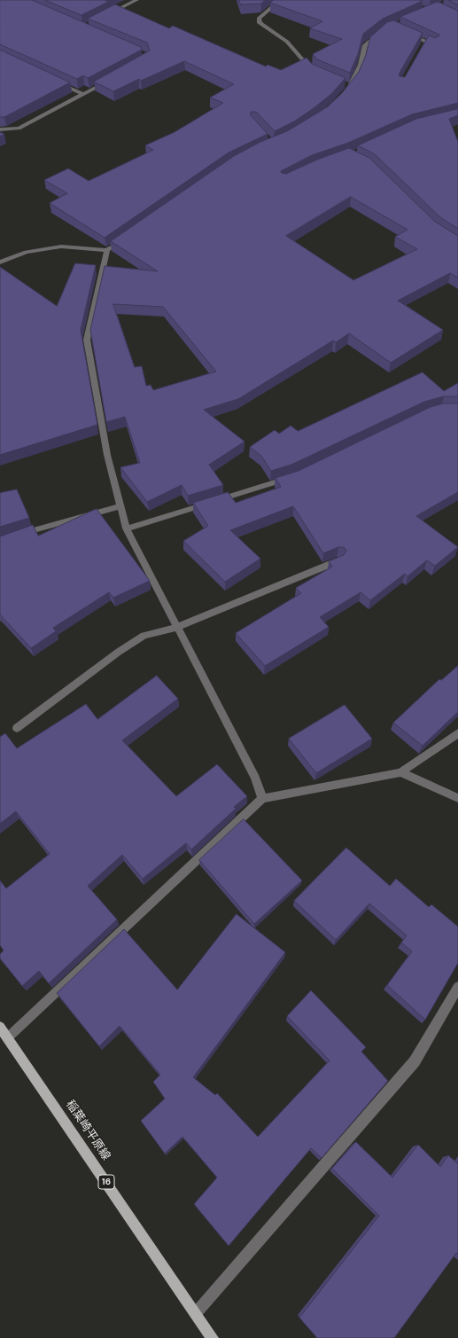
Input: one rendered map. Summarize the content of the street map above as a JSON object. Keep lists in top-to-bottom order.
{
  "streets": {
    "main road": ["稲葉崎平原線", "16"]
  }
}
